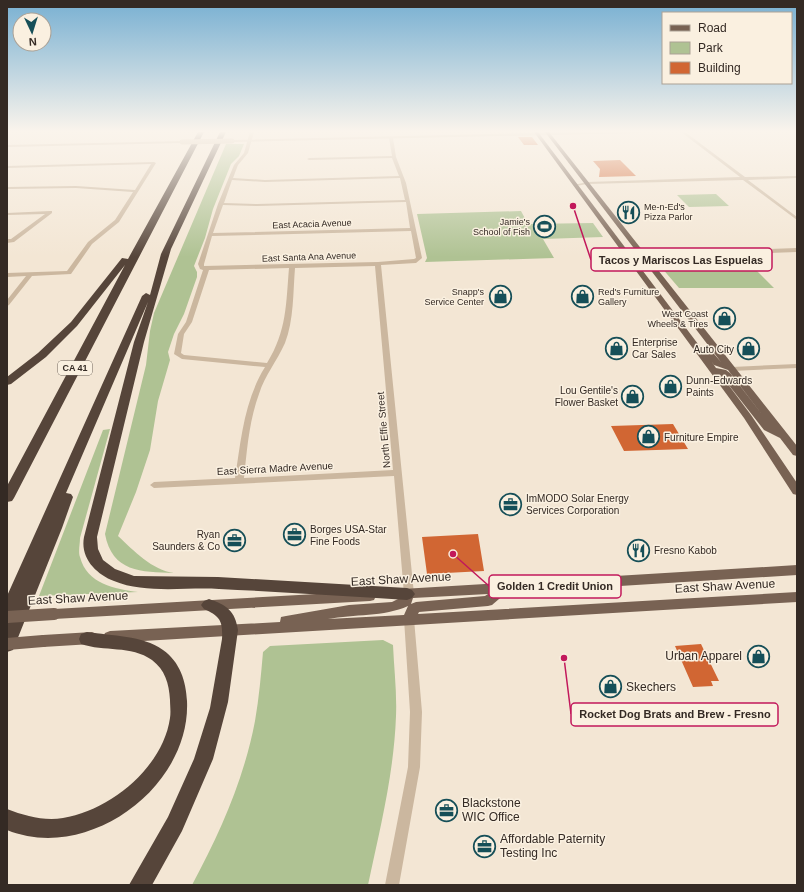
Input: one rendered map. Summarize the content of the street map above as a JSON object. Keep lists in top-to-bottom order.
{
  "streets": {
    "highway": ["CA 41"],
    "main road": ["East Shaw Avenue"],
    "street": [
      "East Acacia Avenue",
      "East Santa Ana Avenue",
      "North Effie Street",
      "East Sierra Madre Avenue"
    ]
  },
  "crossings": [
    ["East Acacia Avenue", "East Santa Ana Avenue"],
    ["East Santa Ana Avenue", "North Effie Street"],
    ["North Effie Street", "East Sierra Madre Avenue"],
    ["North Effie Street", "East Shaw Avenue"]
  ],
  "places": {
    "other": ["Tacos y Mariscos Las Espuelas", "Golden 1 Credit Union", "Rocket Dog Brats and Brew - Fresno"],
    "restaurant": ["Me-n-Ed's Pizza Parlor", "Fresno Kabob"],
    "sports": ["Jamie's School of Fish"],
    "shop": [
      "Snapp's Service Center",
      "Red's Furniture Gallery",
      "West Coast Wheels & Tires",
      "Enterprise Car Sales",
      "Auto City",
      "Dunn-Edwards Paints",
      "Lou Gentile's Flower Basket",
      "Furniture Empire",
      "Urban Apparel",
      "Skechers"
    ],
    "office": [
      "ImMODO Solar Energy Services Corporation",
      "Borges USA-Star Fine Foods",
      "Ryan Saunders & Co",
      "Blackstone WIC Office",
      "Affordable Paternity Testing Inc"
    ]
  },
  "legend": ["Road", "Park", "Building"],
  "north": "bottom"
}
